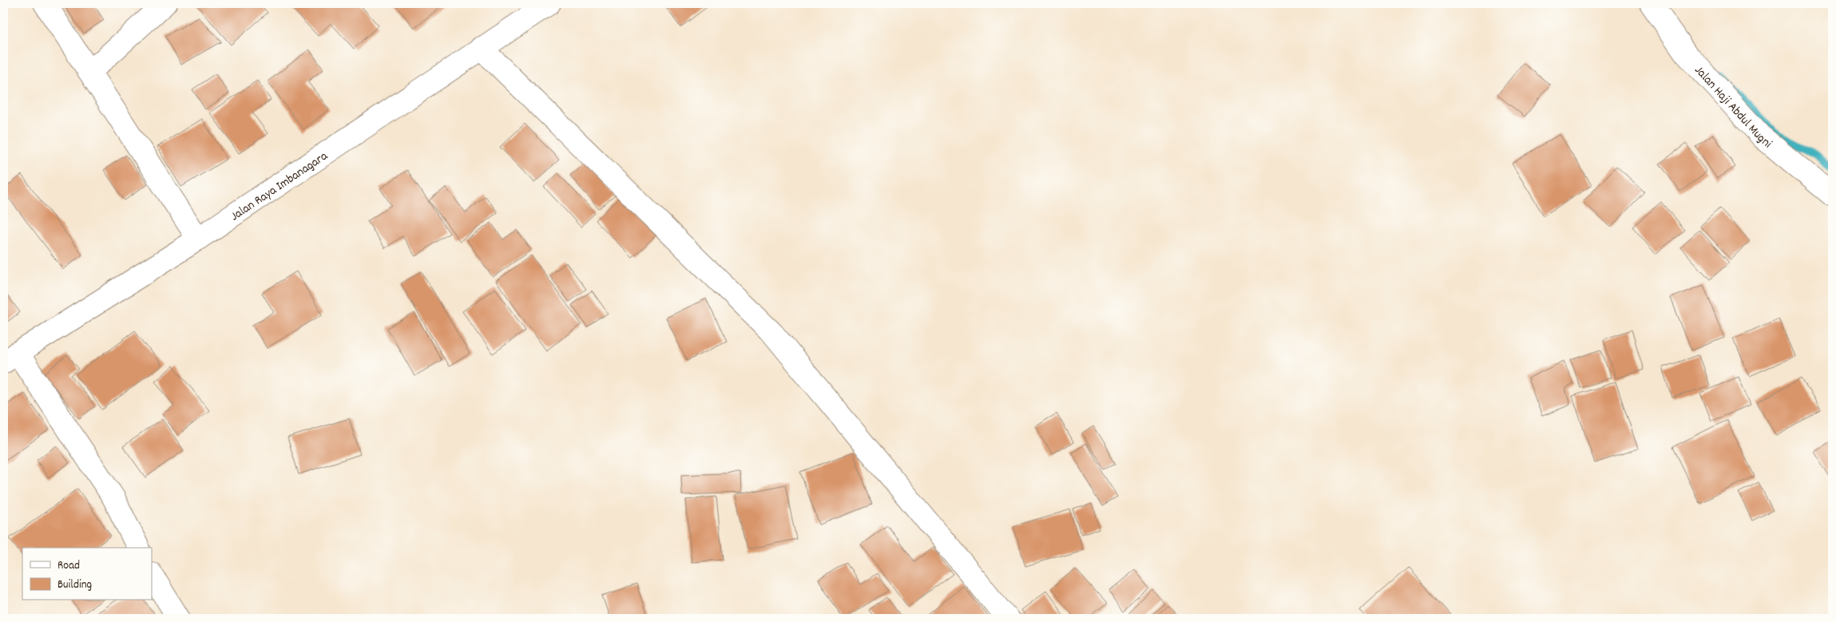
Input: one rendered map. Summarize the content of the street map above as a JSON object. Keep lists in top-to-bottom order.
{
  "streets": {
    "main road": ["Jalan Haji Abdul Mugni", "Jalan Raya Imbanagara"]
  },
  "legend": ["Road", "Building"]
}
